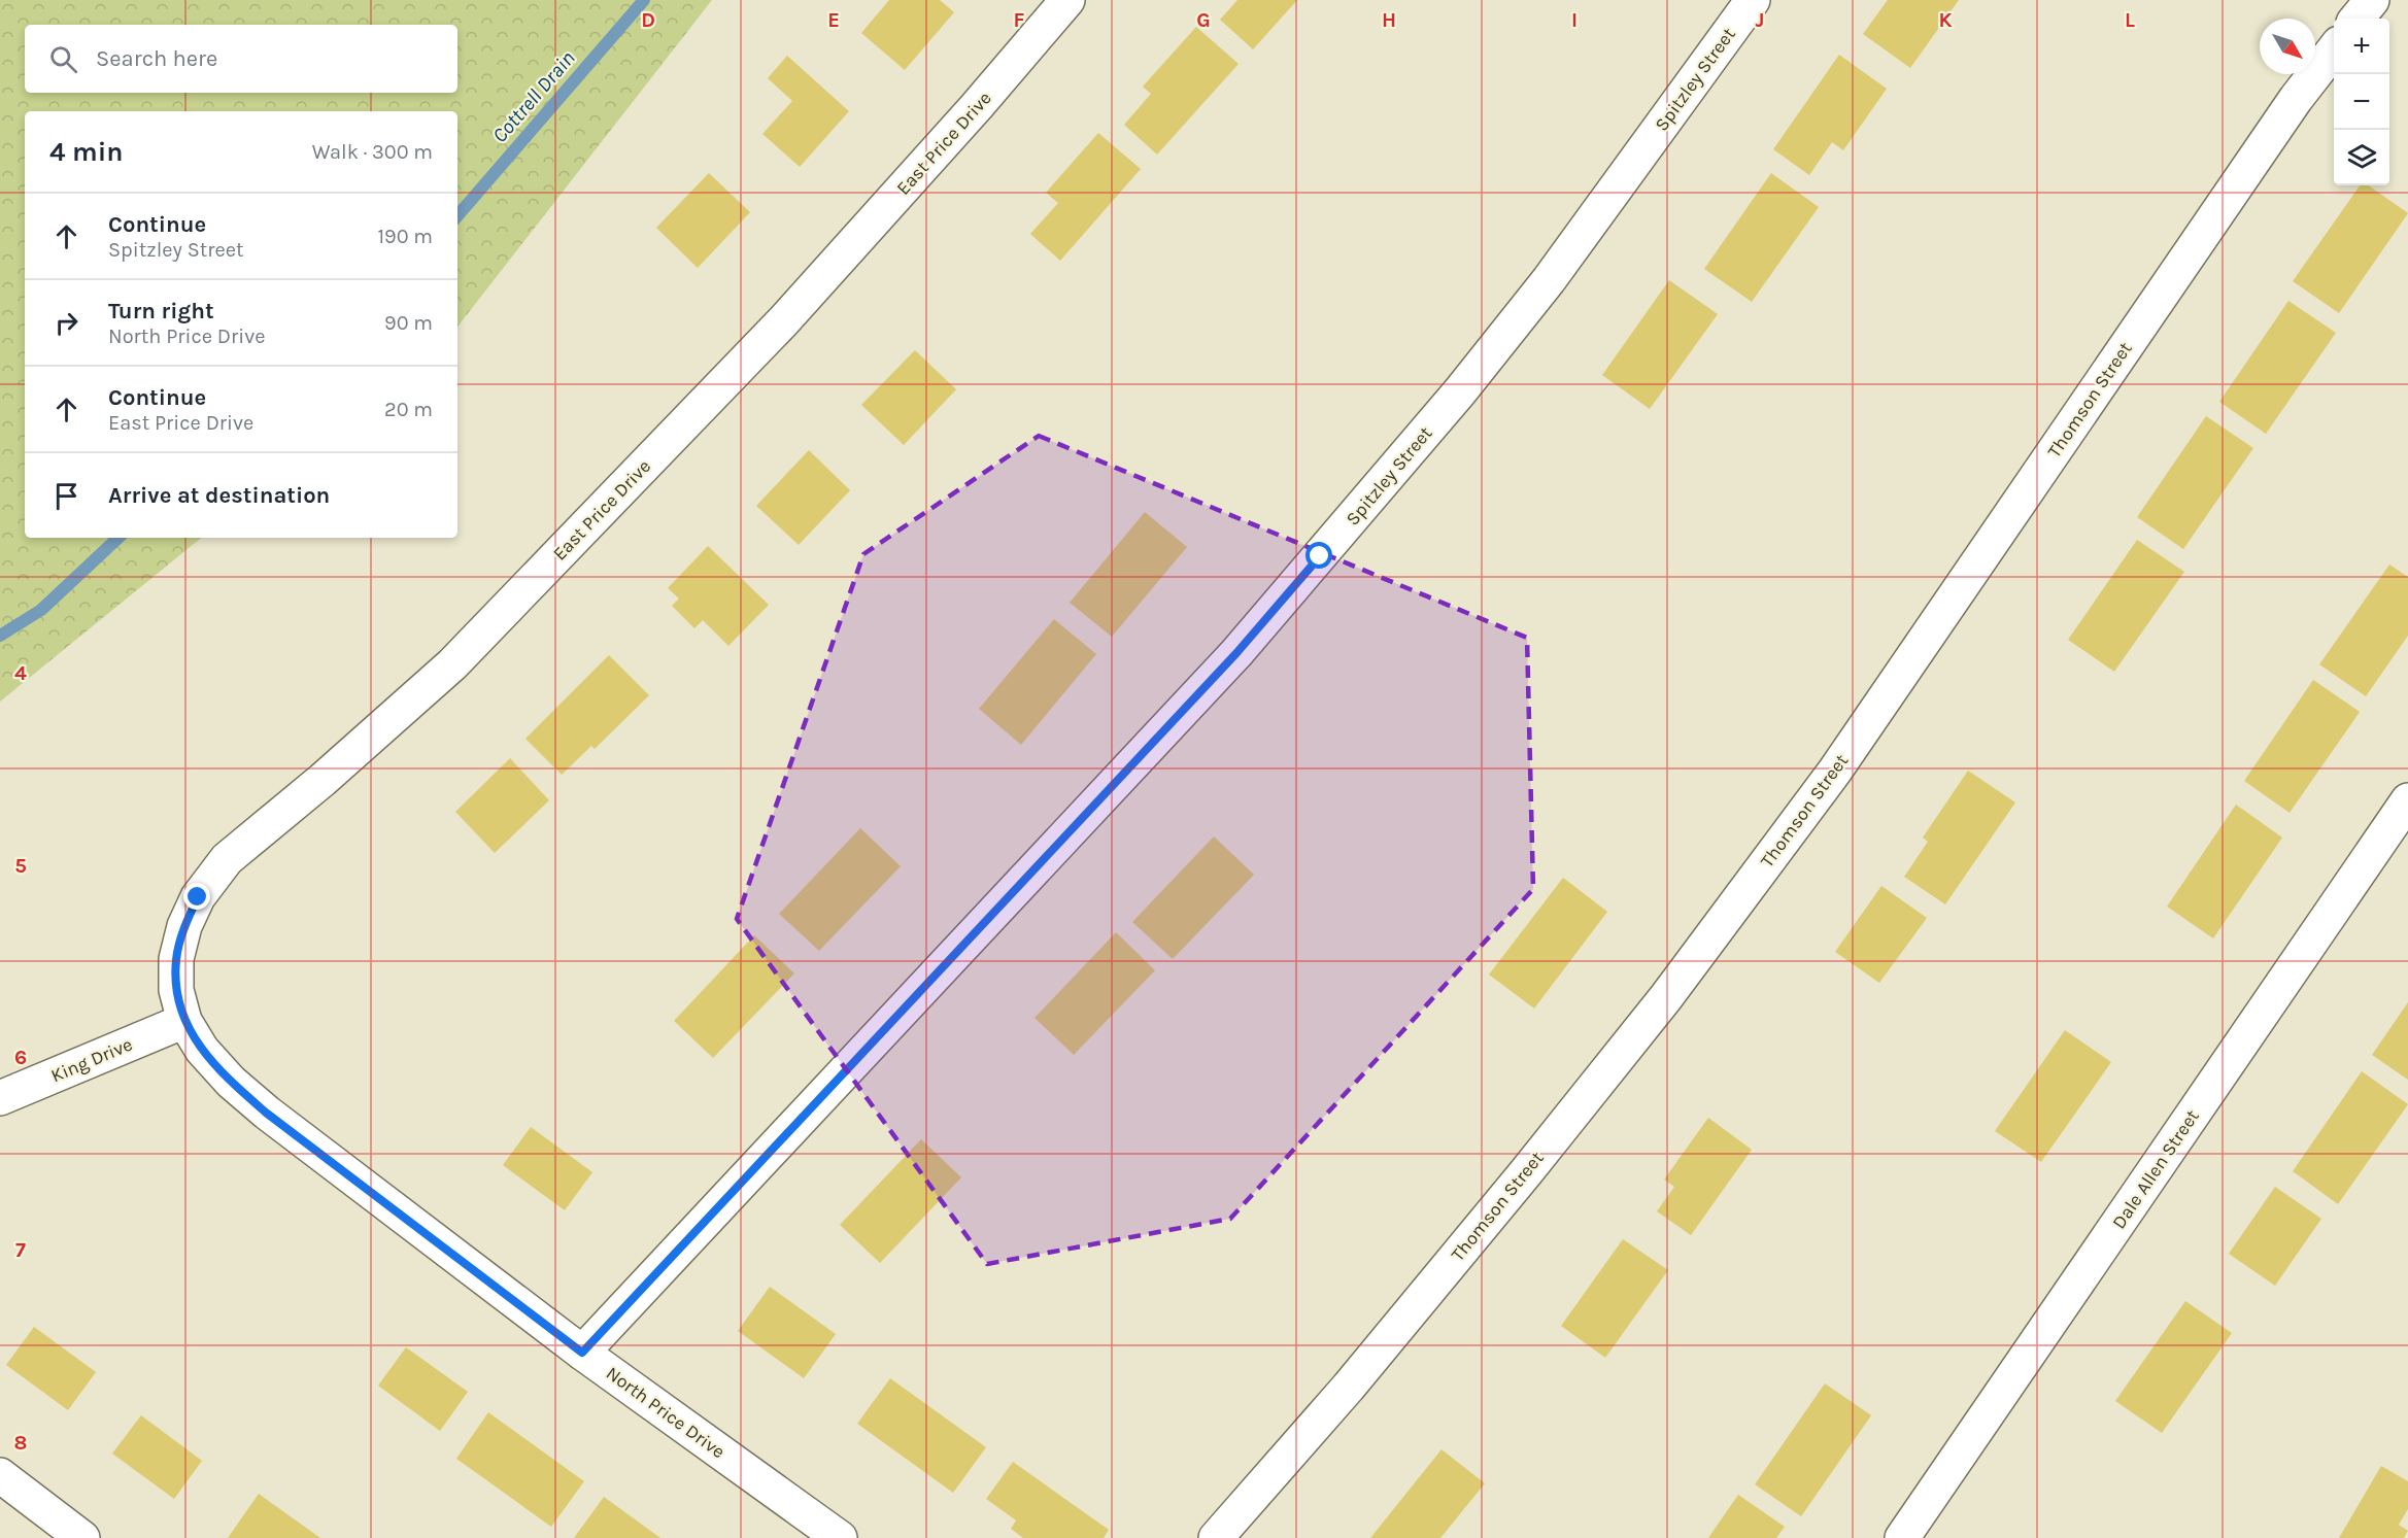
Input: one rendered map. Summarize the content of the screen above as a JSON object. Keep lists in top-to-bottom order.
{
  "streets": {
    "street": [
      "Spitzley Street",
      "East Price Drive",
      "Thomson Street",
      "King Drive",
      "Dale Allen Street",
      "North Price Drive"
    ]
  },
  "crossings": [
    ["Spitzley Street", "North Price Drive"],
    ["East Price Drive", "King Drive"],
    ["East Price Drive", "North Price Drive"],
    ["King Drive", "North Price Drive"]
  ],
  "water": ["Cottrell Drain"],
  "north": "bottom right",
  "page": {
    "map_buttons": ["+", "−"],
    "search": "Search here",
    "heading": ["4 min", "Walk · 300 m"],
    "list": [
      ["Continue", "Spitzley Street", "190 m"],
      ["Turn right", "North Price Drive", "90 m"],
      ["Continue", "East Price Drive", "20 m"],
      "Arrive at destination"
    ]
  },
  "grid": {
    "columns": [
      "D",
      "E",
      "F",
      "G",
      "H",
      "I",
      "J",
      "K",
      "L"
    ],
    "rows": [
      "4",
      "5",
      "6",
      "7",
      "8"
    ]
  }
}
